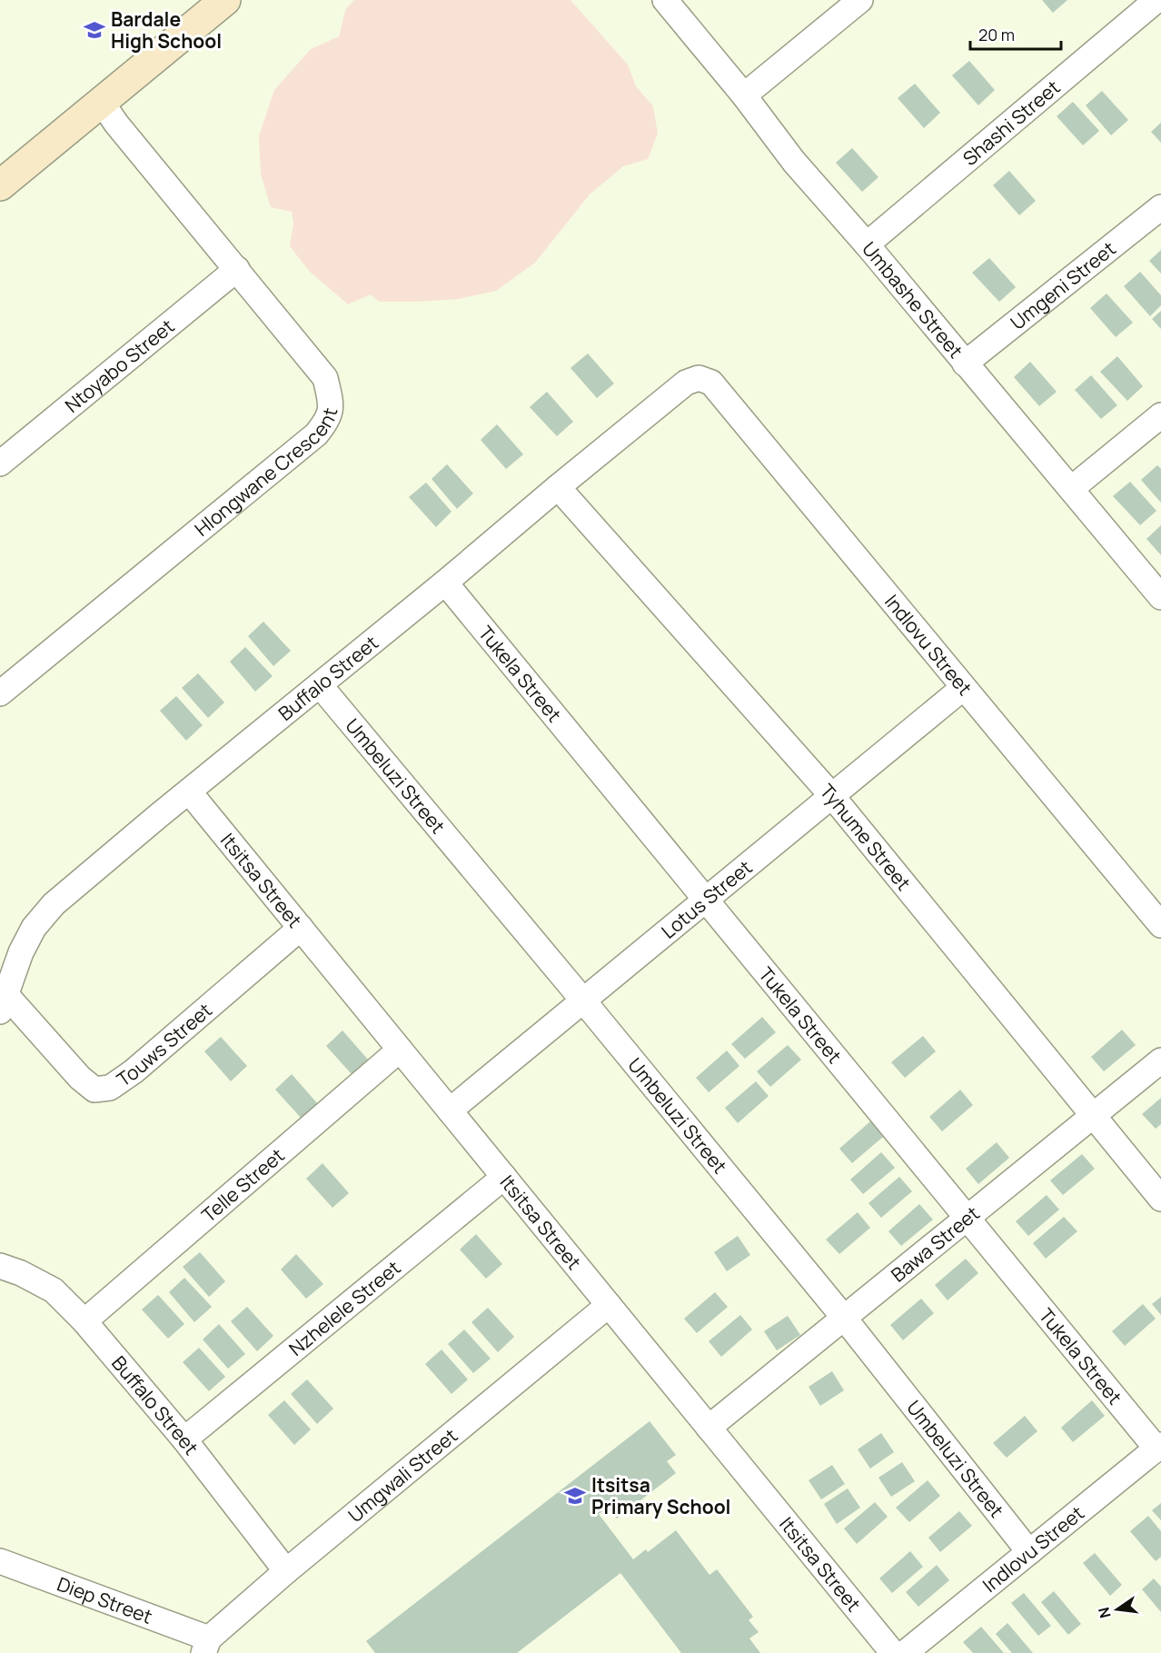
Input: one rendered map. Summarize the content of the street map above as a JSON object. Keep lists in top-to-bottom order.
{
  "streets": {
    "street": [
      "Shashi Street",
      "Umgeni Street",
      "Umbashe Street",
      "Ntoyabo Street",
      "Hlongwane Crescent",
      "Indlovu Street",
      "Tukela Street",
      "Buffalo Street",
      "Umbeluzi Street",
      "Tyhume Street",
      "Itsitsa Street",
      "Lotus Street",
      "Touws Street",
      "Telle Street",
      "Bawa Street",
      "Nzhelele Street",
      "Umgwali Street",
      "Diep Street"
    ]
  },
  "crossings": [
    ["Shashi Street", "Umbashe Street"],
    ["Umgeni Street", "Umbashe Street"],
    ["Ntoyabo Street", "Hlongwane Crescent"],
    ["Indlovu Street", "Tukela Street"],
    ["Indlovu Street", "Buffalo Street"],
    ["Indlovu Street", "Umbeluzi Street"],
    ["Indlovu Street", "Lotus Street"],
    ["Tukela Street", "Buffalo Street"],
    ["Tukela Street", "Lotus Street"],
    ["Tukela Street", "Bawa Street"],
    ["Buffalo Street", "Umbeluzi Street"],
    ["Buffalo Street", "Tyhume Street"],
    ["Buffalo Street", "Itsitsa Street"],
    ["Buffalo Street", "Touws Street"],
    ["Buffalo Street", "Telle Street"],
    ["Buffalo Street", "Nzhelele Street"],
    ["Buffalo Street", "Umgwali Street"],
    ["Umbeluzi Street", "Lotus Street"],
    ["Umbeluzi Street", "Bawa Street"],
    ["Tyhume Street", "Lotus Street"],
    ["Tyhume Street", "Bawa Street"],
    ["Itsitsa Street", "Lotus Street"],
    ["Itsitsa Street", "Touws Street"],
    ["Itsitsa Street", "Telle Street"],
    ["Itsitsa Street", "Bawa Street"],
    ["Itsitsa Street", "Nzhelele Street"],
    ["Itsitsa Street", "Umgwali Street"],
    ["Umgwali Street", "Diep Street"]
  ],
  "places": {
    "school or university": ["Bardale High School", "Itsitsa Primary School"]
  },
  "scale_bar": "20 m",
  "north": "left"
}
